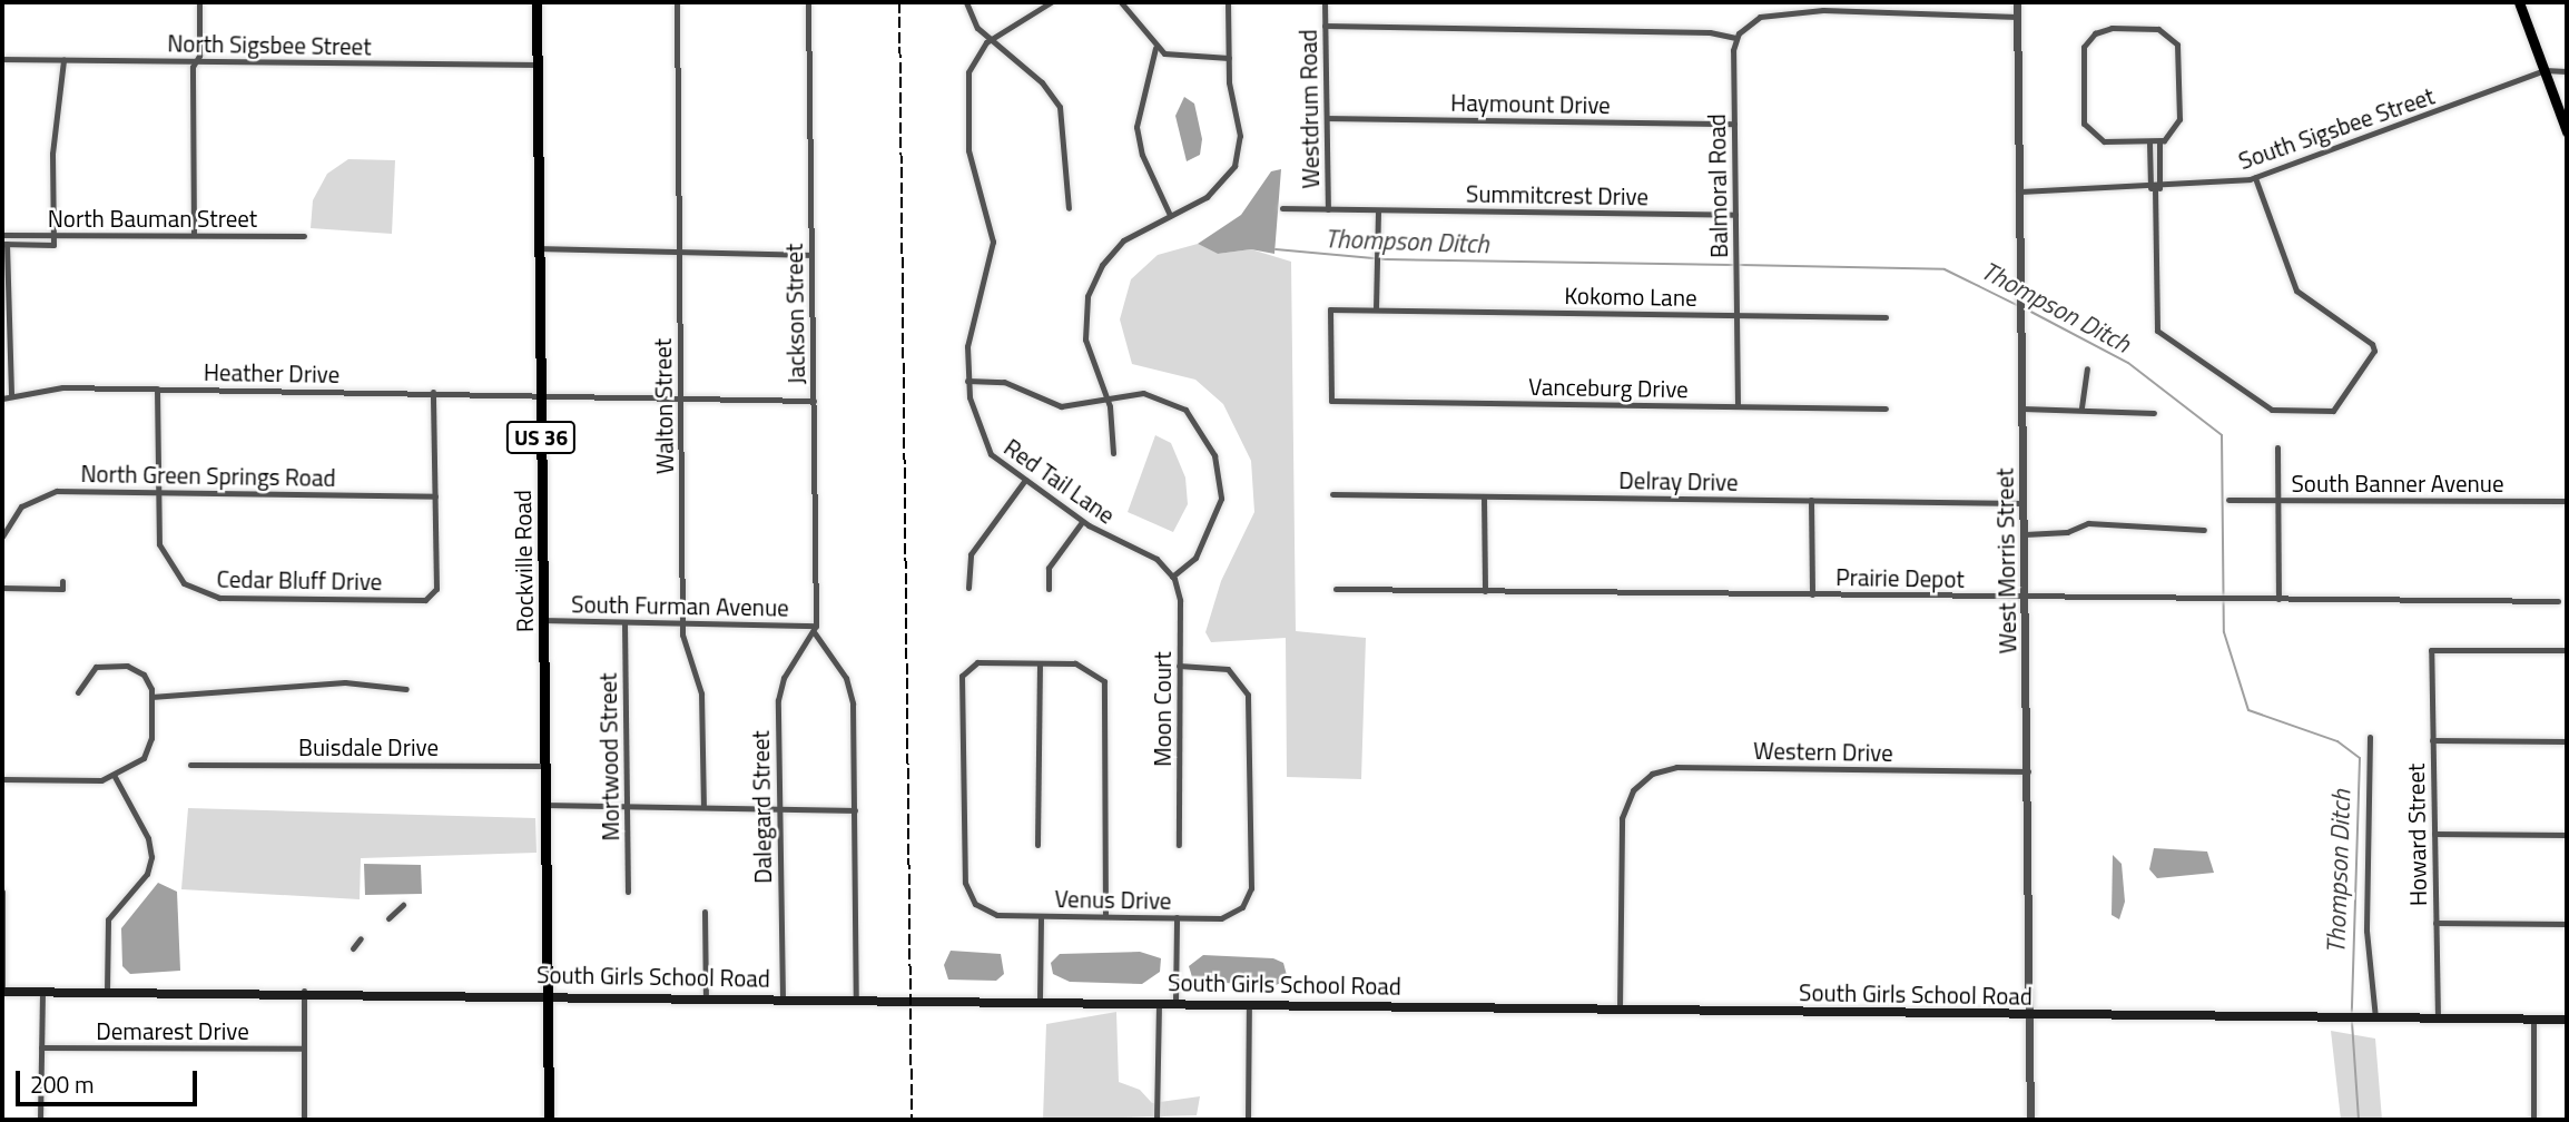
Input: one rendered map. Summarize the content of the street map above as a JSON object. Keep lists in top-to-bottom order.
{
  "streets": {
    "main road": ["US 36", "Rockville Road", "South Girls School Road"],
    "street": [
      "North Sigsbee Street",
      "Haymount Drive",
      "Westdrum Road",
      "South Sigsbee Street",
      "Balmoral Road",
      "Summitcrest Drive",
      "North Bauman Street",
      "Kokomo Lane",
      "Jackson Street",
      "Heather Drive",
      "Vanceburg Drive",
      "Walton Street",
      "North Green Springs Road",
      "Red Tail Lane",
      "Delray Drive",
      "South Banner Avenue",
      "West Morris Street",
      "Prairie Depot",
      "Cedar Bluff Drive",
      "South Furman Avenue",
      "Moon Court",
      "Buisdale Drive",
      "Western Drive",
      "Mortwood Street",
      "Dalegard Street",
      "Howard Street",
      "Venus Drive",
      "Demarest Drive"
    ]
  },
  "crossings": [
    ["North Sigsbee Street", "Rockville Road"],
    ["Haymount Drive", "Westdrum Road"],
    ["Haymount Drive", "Balmoral Road"],
    ["Westdrum Road", "Summitcrest Drive"],
    ["South Sigsbee Street", "West Morris Street"],
    ["Balmoral Road", "Summitcrest Drive"],
    ["Balmoral Road", "Kokomo Lane"],
    ["Balmoral Road", "Vanceburg Drive"],
    ["Kokomo Lane", "Vanceburg Drive"],
    ["Jackson Street", "Heather Drive"],
    ["Jackson Street", "South Furman Avenue"],
    ["Jackson Street", "Dalegard Street"],
    ["Heather Drive", "Walton Street"],
    ["Heather Drive", "Rockville Road"],
    ["Heather Drive", "Cedar Bluff Drive"],
    ["Walton Street", "South Furman Avenue"],
    ["North Green Springs Road", "Cedar Bluff Drive"],
    ["Red Tail Lane", "Moon Court"],
    ["Delray Drive", "West Morris Street"],
    ["Rockville Road", "South Furman Avenue"],
    ["Rockville Road", "Buisdale Drive"],
    ["Rockville Road", "South Girls School Road"],
    ["West Morris Street", "Prairie Depot"],
    ["West Morris Street", "Western Drive"],
    ["West Morris Street", "South Girls School Road"],
    ["South Furman Avenue", "Mortwood Street"],
    ["South Furman Avenue", "Dalegard Street"],
    ["Moon Court", "Venus Drive"],
    ["Western Drive", "South Girls School Road"],
    ["Dalegard Street", "South Girls School Road"],
    ["Howard Street", "South Girls School Road"]
  ],
  "water": ["Thompson Ditch"],
  "scale_bar": "200 m"
}
